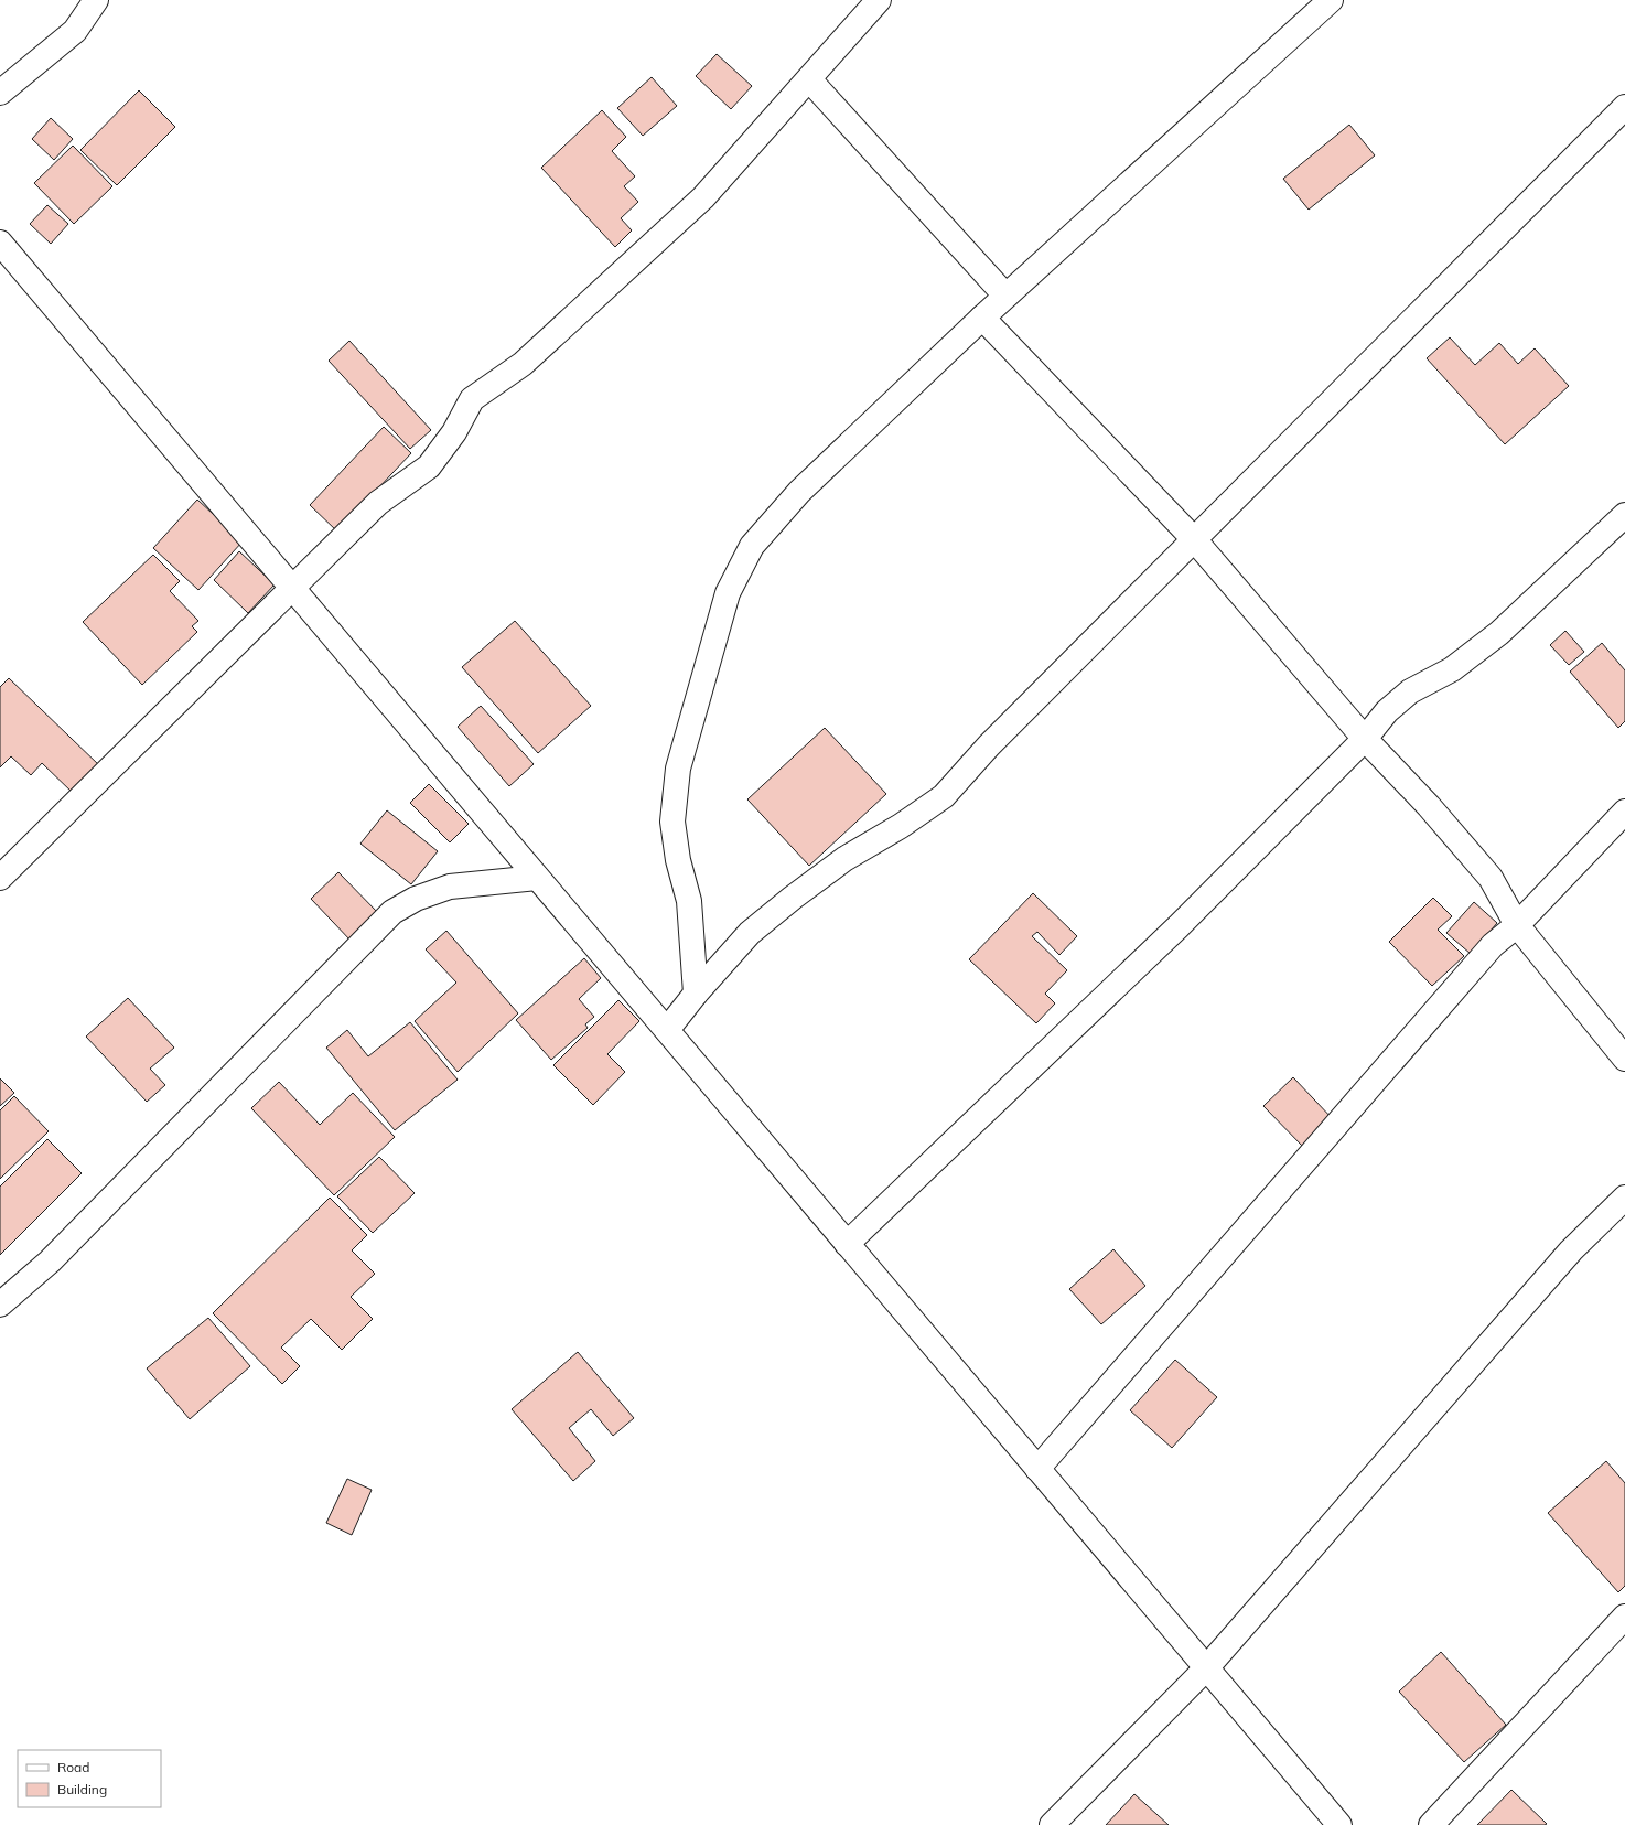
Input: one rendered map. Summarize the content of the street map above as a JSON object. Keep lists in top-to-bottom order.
{
  "legend": ["Road", "Building"]
}
